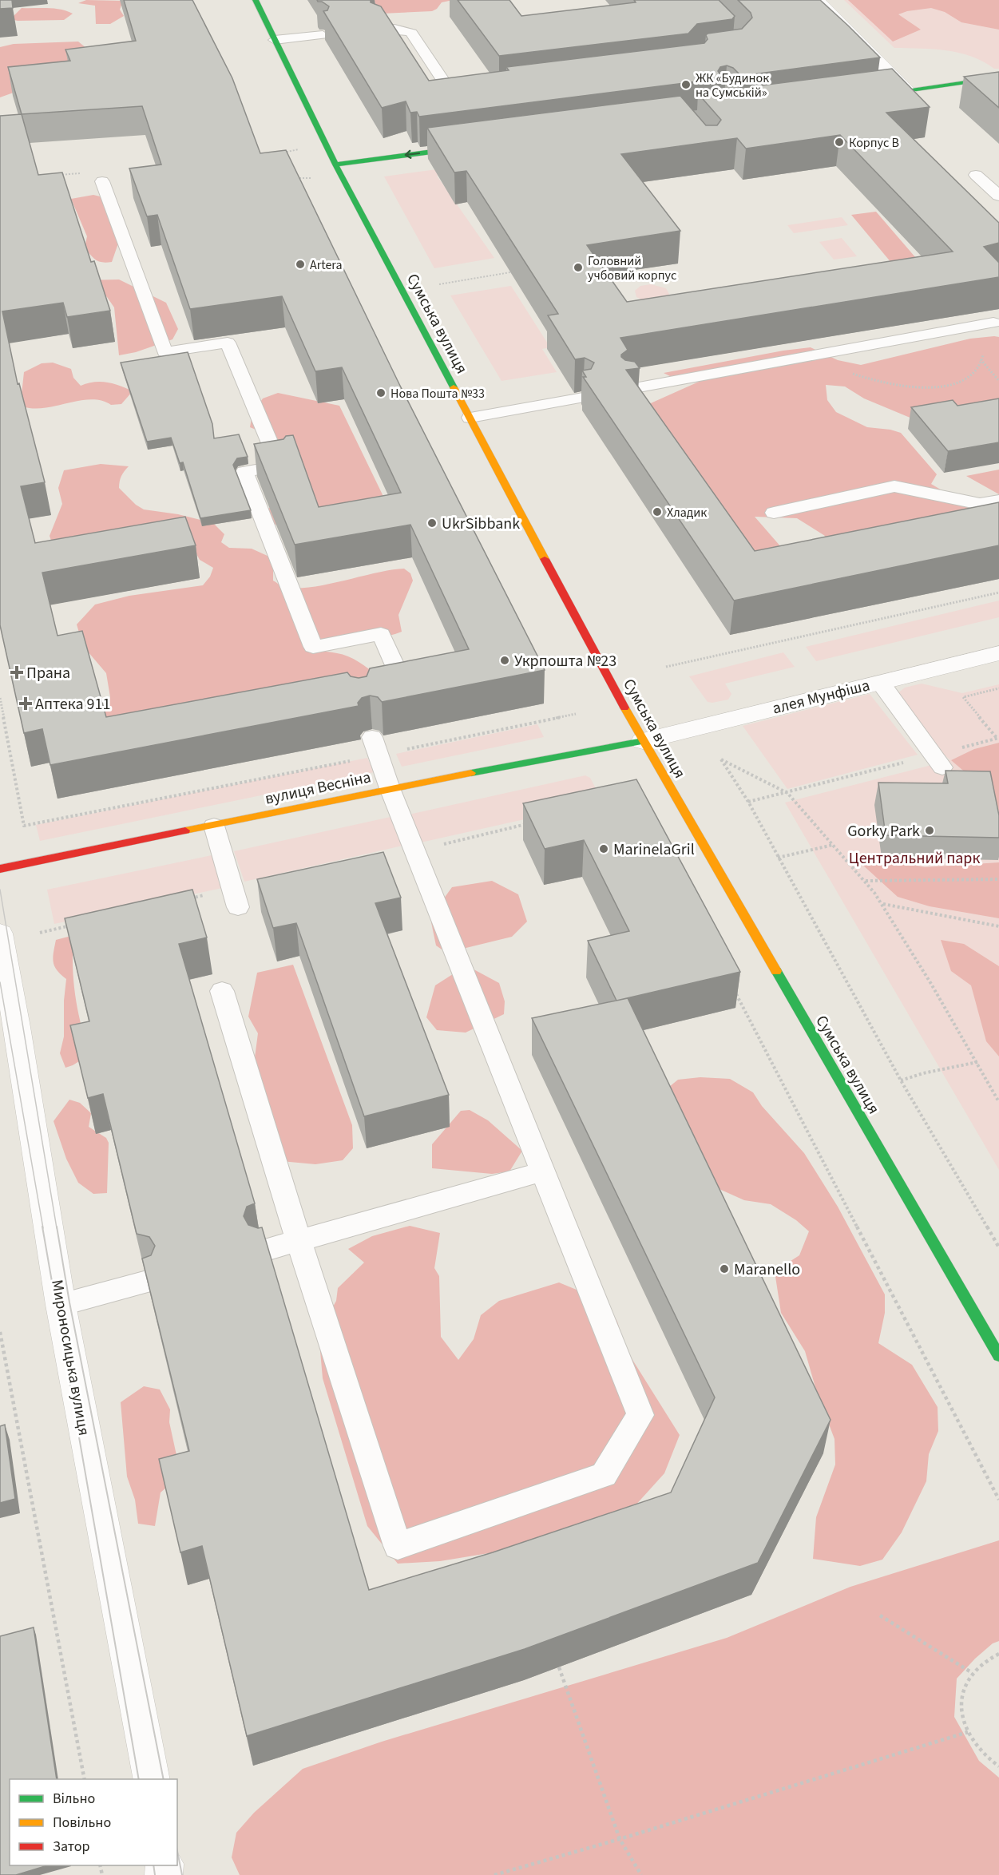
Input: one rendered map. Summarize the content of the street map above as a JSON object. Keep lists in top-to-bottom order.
{
  "streets": {
    "main road": ["Сумська вулиця", "вулиця Весніна"],
    "street": ["алея Мунфіша", "Мироносицька вулиця"]
  },
  "crossings": [
    ["Сумська вулиця", "алея Мунфіша"],
    ["Сумська вулиця", "вулиця Весніна"],
    ["алея Мунфіша", "вулиця Весніна"]
  ],
  "parks": ["Центральний парк"],
  "places": {
    "other": [
      "ЖК «Будинок на Сумській»",
      "Корпус В",
      "Artera",
      "Головний учбовий корпус",
      "Нова Пошта №33",
      "Хладик",
      "UkrSibbank",
      "Укрпошта №23",
      "Gorky Park",
      "MarinelaGril",
      "Maranello"
    ],
    "health": ["Прана", "Аптека 911"]
  },
  "legend": ["Вільно", "Повільно", "Затор"]
}
